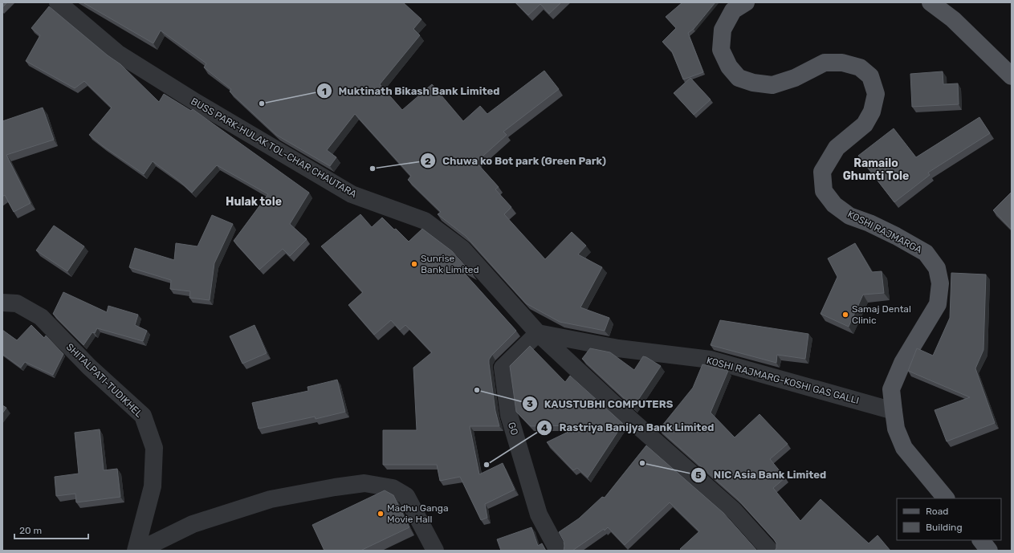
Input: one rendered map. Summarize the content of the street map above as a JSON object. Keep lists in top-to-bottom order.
{
  "streets": {
    "main road": ["KOSHI RAJMARGA"],
    "street": [
      "BUSS PARK-HULAK TOL-CHAR CHAUTARA",
      "SHITALPATI-TUDIKHEL",
      "KOSHI RAJMARG-KOSHI GAS GALLI",
      "GO"
    ]
  },
  "crossings": [
    ["BUSS PARK-HULAK TOL-CHAR CHAUTARA", "KOSHI RAJMARG-KOSHI GAS GALLI"],
    ["BUSS PARK-HULAK TOL-CHAR CHAUTARA", "GO"],
    ["KOSHI RAJMARGA", "KOSHI RAJMARG-KOSHI GAS GALLI"],
    ["KOSHI RAJMARG-KOSHI GAS GALLI", "GO"]
  ],
  "districts": ["Ramailo Ghumti Tole", "Hulak tole"],
  "places": [
    "Muktinath Bikash Bank Limited",
    "Chuwa ko Bot park (Green Park)",
    "Sunrise Bank Limited",
    "Samaj Dental Clinic",
    "KAUSTUBHI COMPUTERS",
    "NIC Asia Bank Limited",
    "Rastriya Banijya Bank Limited",
    "Madhu Ganga Movie Hall"
  ],
  "legend": ["Road", "Building"],
  "scale_bar": "20 m"
}
